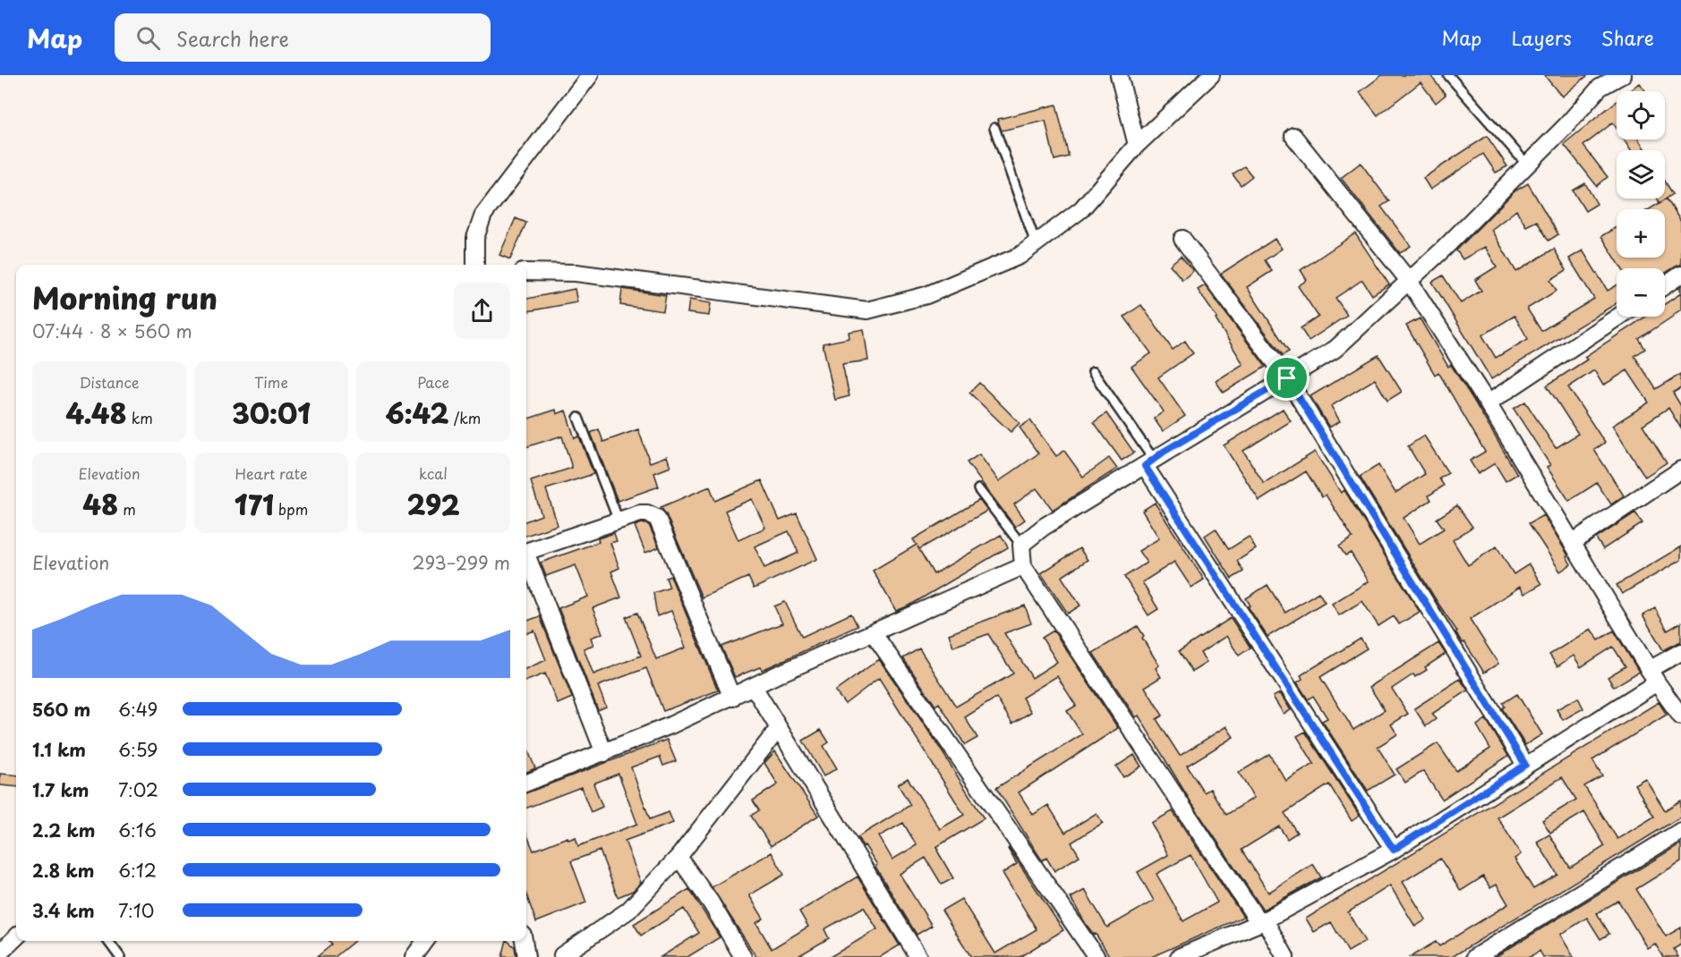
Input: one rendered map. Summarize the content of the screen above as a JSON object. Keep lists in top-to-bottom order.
{
  "page": {
    "header": "Map",
    "search": "Search here",
    "nav": ["Map", "Layers", "Share"],
    "map_buttons": ["+", "−"],
    "heading": ["Morning run", "07:44 · 8 × 560 m"],
    "stats": [
      ["Distance", "4.48 km"],
      ["Time", "30:01"],
      ["Pace", "6:42 /km"],
      ["Elevation", "48 m"],
      ["Heart rate", "171 bpm"],
      ["kcal", "292"]
    ],
    "chart": ["Elevation", "293–299 m"],
    "list": [
      {
        "name": "560 m",
        "note": "6:49"
      },
      {
        "name": "1.1 km",
        "note": "6:59"
      },
      {
        "name": "1.7 km",
        "note": "7:02"
      },
      {
        "name": "2.2 km",
        "note": "6:16"
      },
      {
        "name": "2.8 km",
        "note": "6:12"
      },
      {
        "name": "3.4 km",
        "note": "7:10"
      }
    ]
  }
}
